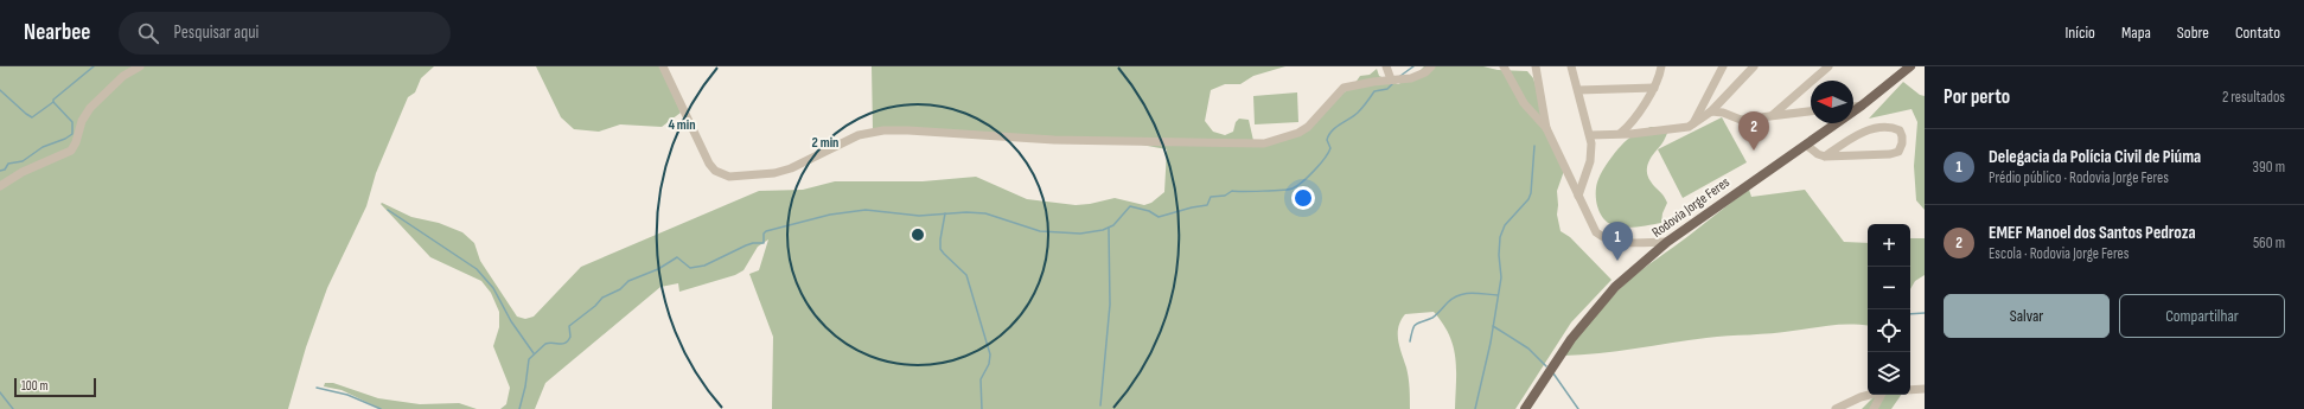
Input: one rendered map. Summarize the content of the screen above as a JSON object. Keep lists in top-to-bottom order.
{
  "streets": {
    "main road": ["Rodovia Jorge Feres"]
  },
  "scale_bar": "100 m",
  "north": "left",
  "page": {
    "header": "Nearbee",
    "search": "Pesquisar aqui",
    "nav": [
      "Início",
      "Mapa",
      "Sobre",
      "Contato"
    ],
    "heading": ["Por perto", "2 resultados"],
    "pins": ["2", "1"],
    "list": [
      {
        "mark": "1",
        "name": "Delegacia da Polícia Civil de Piúma",
        "note": "Prédio público · Rodovia Jorge Feres",
        "value": "390 m"
      },
      {
        "mark": "2",
        "name": "EMEF Manoel dos Santos Pedroza",
        "note": "Escola · Rodovia Jorge Feres",
        "value": "560 m"
      }
    ],
    "map_buttons": ["+", "−"],
    "buttons": ["Salvar", "Compartilhar"],
    "scale": "100 m"
  },
  "rings": ["4 min", "2 min"]
}
